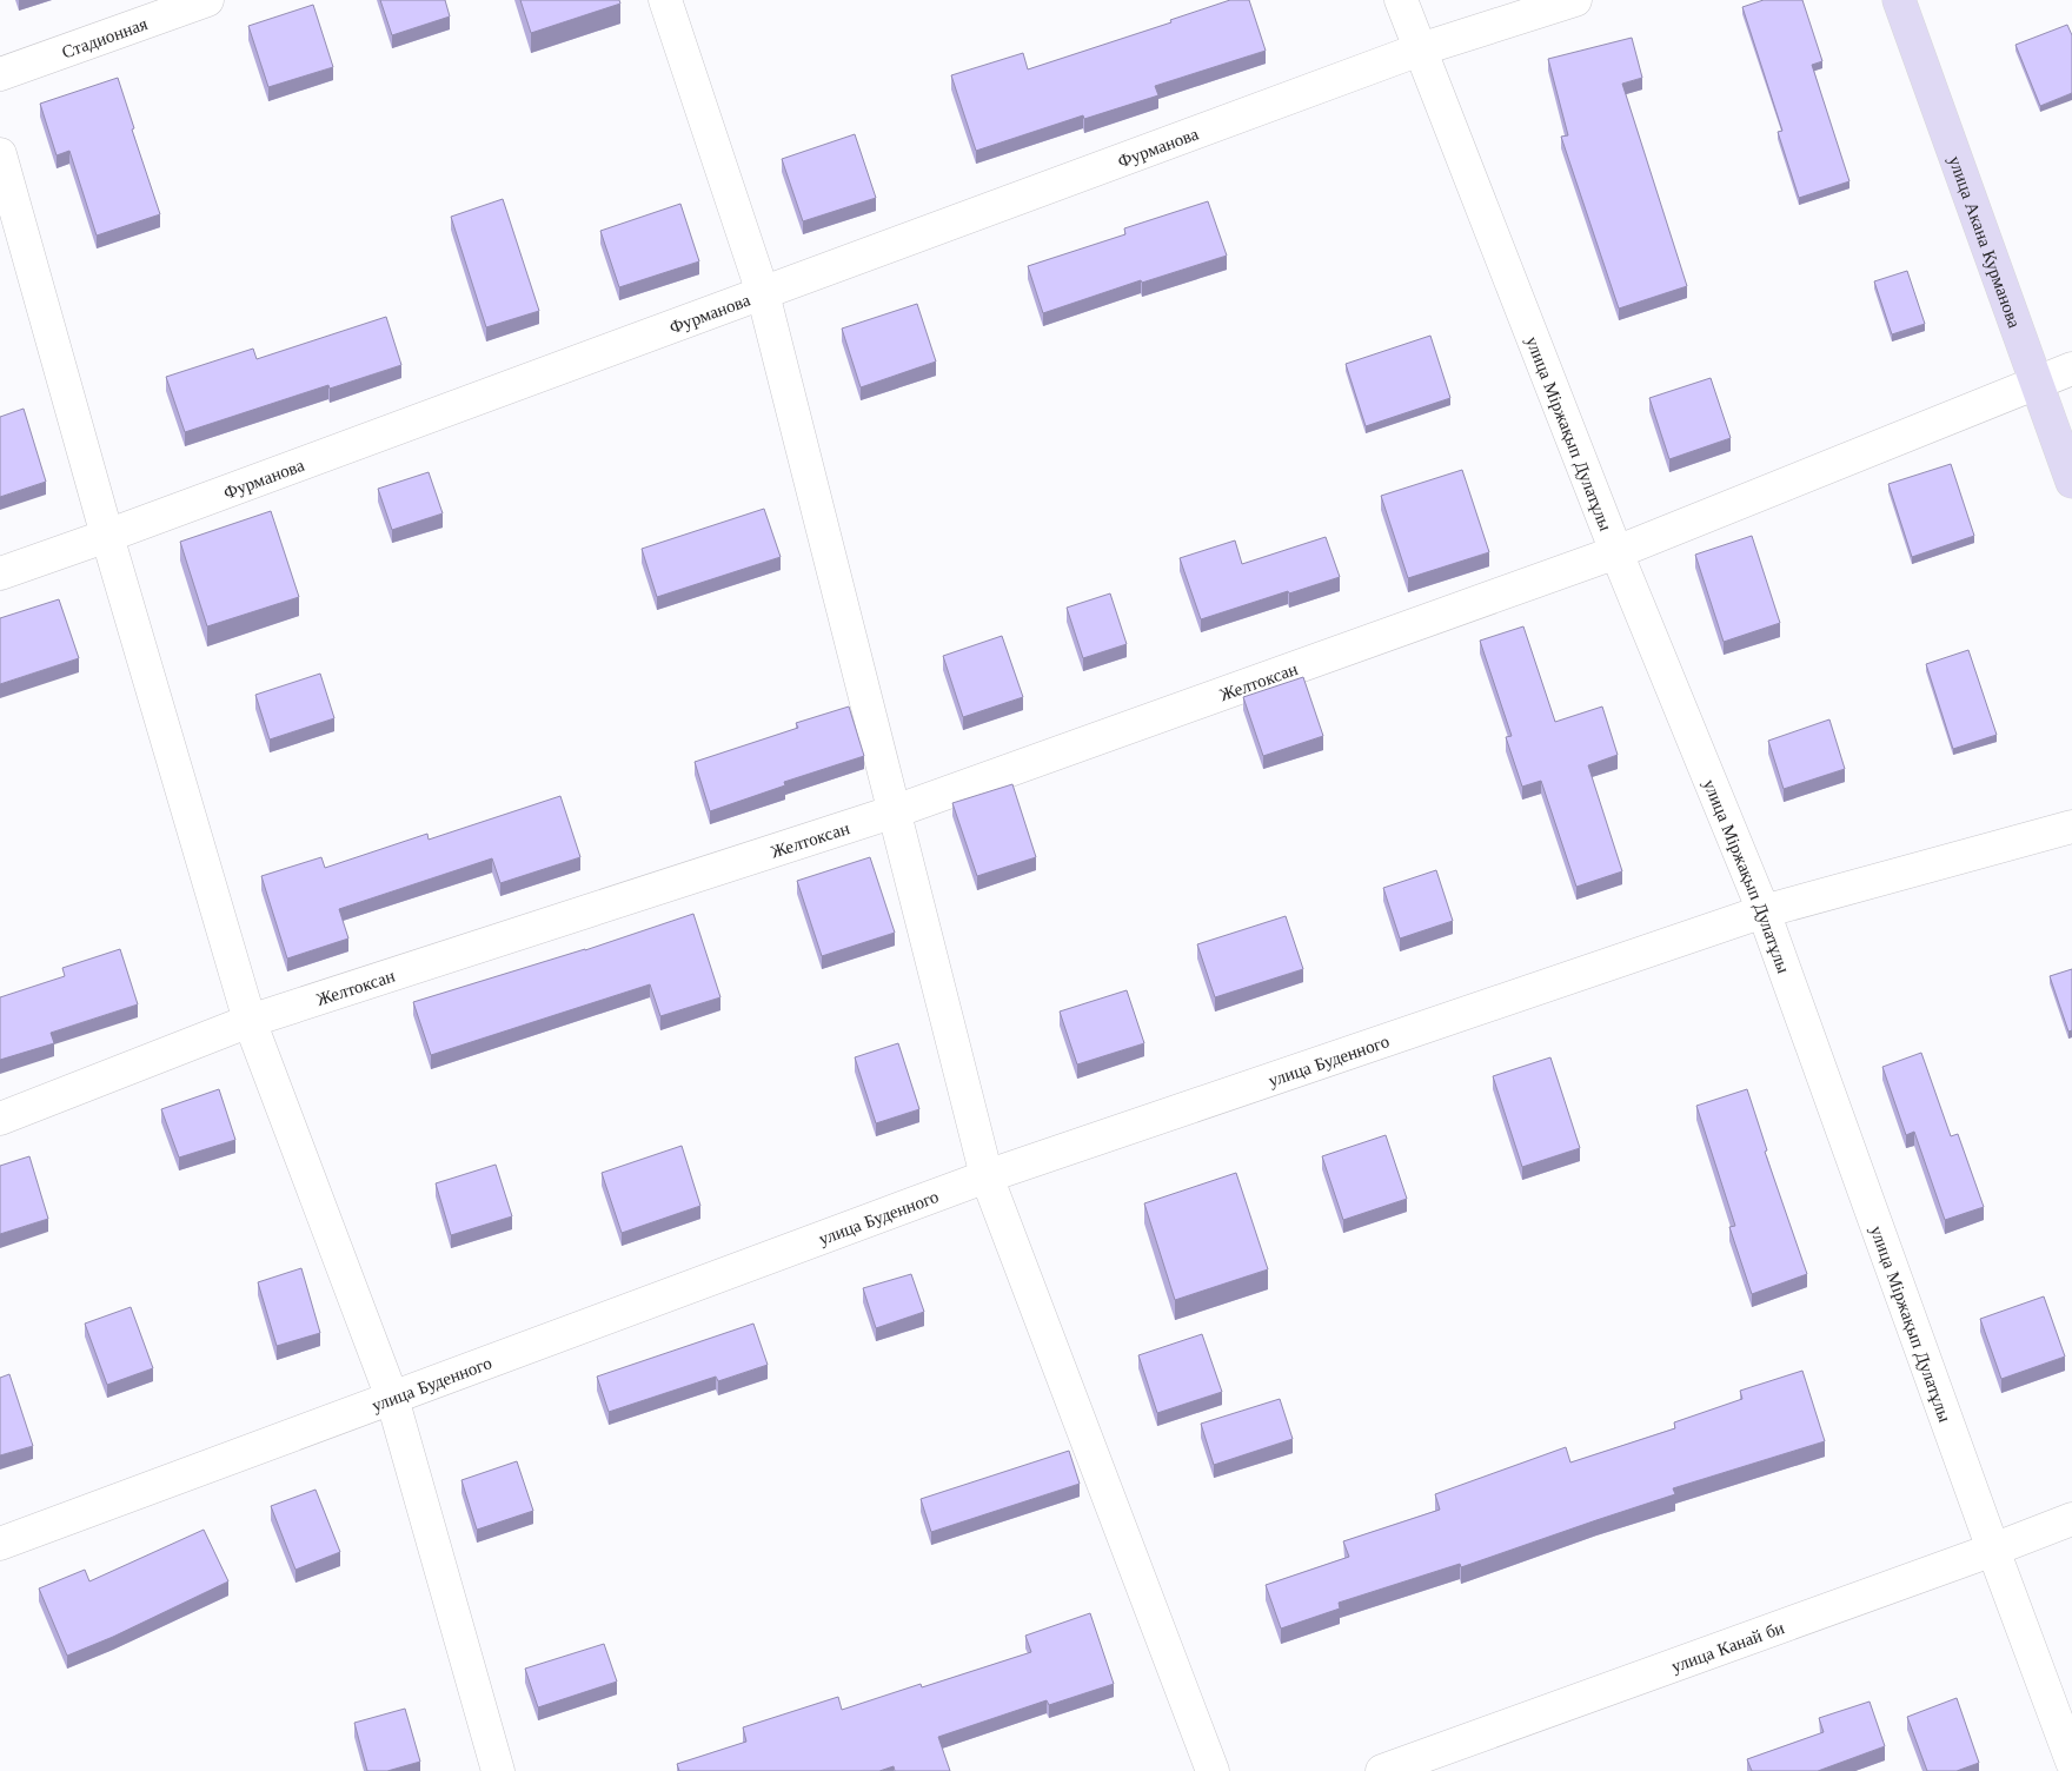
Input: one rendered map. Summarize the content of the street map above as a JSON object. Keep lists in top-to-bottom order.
{
  "streets": {
    "main road": ["улица Акана Курманова"],
    "street": [
      "Стадионная",
      "Фурманова",
      "улица Міржақып Дулатұлы",
      "Желтоксан",
      "улица Буденного",
      "улица Канай би"
    ]
  },
  "crossings": [
    ["Фурманова", "улица Міржақып Дулатұлы"],
    ["улица Акана Курманова", "Желтоксан"],
    ["улица Міржақып Дулатұлы", "Желтоксан"],
    ["улица Міржақып Дулатұлы", "улица Буденного"],
    ["улица Міржақып Дулатұлы", "улица Канай би"]
  ]
}
